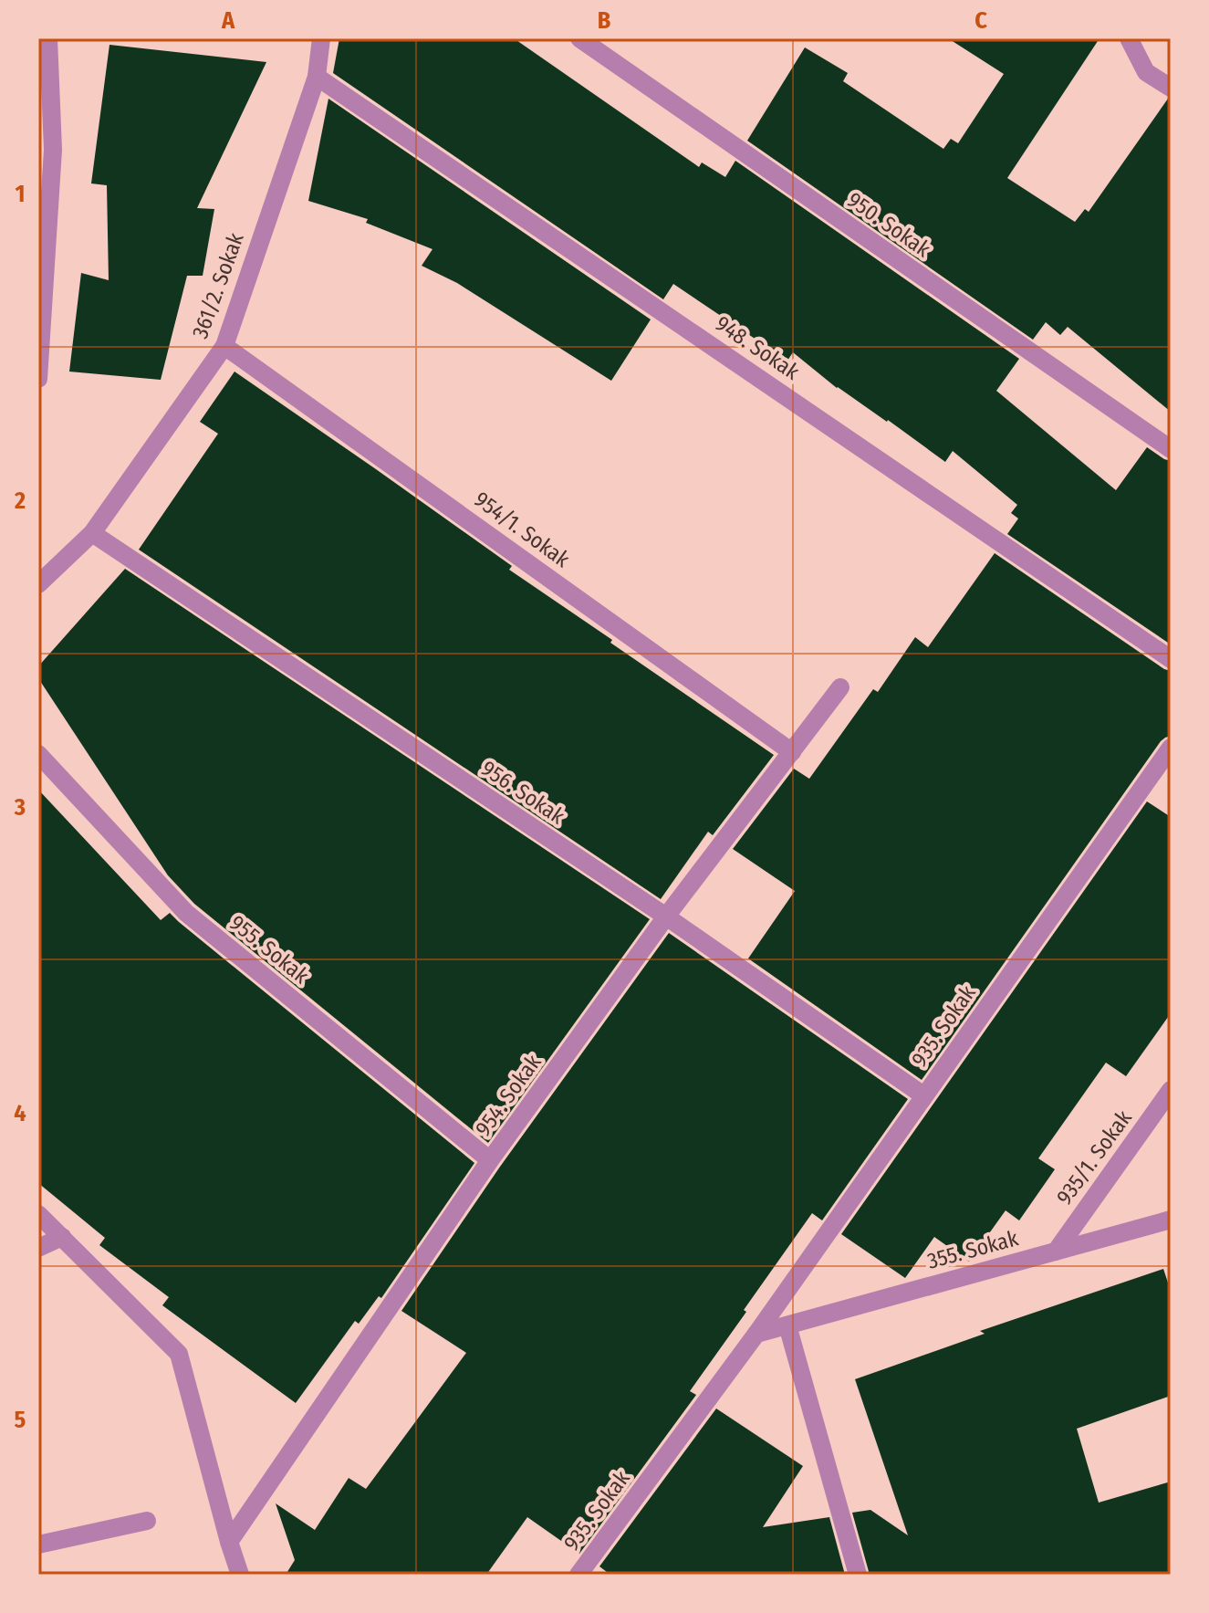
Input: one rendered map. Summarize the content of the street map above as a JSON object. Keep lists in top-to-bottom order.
{
  "streets": {
    "street": [
      "950. Sokak",
      "361/2. Sokak",
      "948. Sokak",
      "954/1. Sokak",
      "956. Sokak",
      "955. Sokak",
      "935. Sokak",
      "954. Sokak",
      "935/1. Sokak",
      "355. Sokak"
    ]
  },
  "crossings": [
    ["361/2. Sokak", "948. Sokak"],
    ["361/2. Sokak", "954/1. Sokak"],
    ["361/2. Sokak", "956. Sokak"],
    ["954/1. Sokak", "954. Sokak"],
    ["956. Sokak", "935. Sokak"],
    ["956. Sokak", "954. Sokak"],
    ["955. Sokak", "954. Sokak"],
    ["935/1. Sokak", "355. Sokak"]
  ],
  "grid": {
    "columns": ["A", "B", "C"],
    "rows": [
      "1",
      "2",
      "3",
      "4",
      "5"
    ]
  }
}
